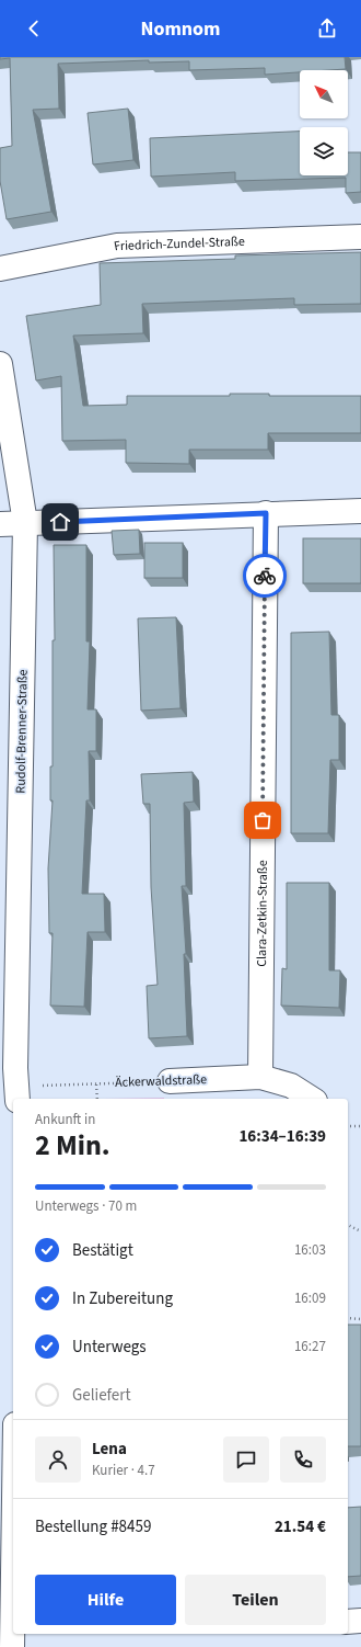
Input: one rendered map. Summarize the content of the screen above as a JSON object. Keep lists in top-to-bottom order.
{
  "streets": {
    "street": [
      "Friedrich-Zundel-Straße",
      "Rudolf-Brenner-Straße",
      "Clara-Zetkin-Straße",
      "Äckerwaldstraße"
    ]
  },
  "crossings": [
    ["Rudolf-Brenner-Straße", "Äckerwaldstraße"],
    ["Clara-Zetkin-Straße", "Äckerwaldstraße"]
  ],
  "north": "top left",
  "page": {
    "header": "Nomnom",
    "heading": ["2 Min.", "Ankunft in", "16:34–16:39"],
    "panel": [
      "Lena",
      "Kurier · 4.7",
      "Bestellung #8459",
      "21.54 €"
    ],
    "bar": "Unterwegs · 70 m",
    "list": [
      ["Bestätigt", "16:03"],
      ["In Zubereitung", "16:09"],
      ["Unterwegs", "16:27"],
      "Geliefert"
    ],
    "buttons": ["Hilfe", "Teilen"]
  }
}
